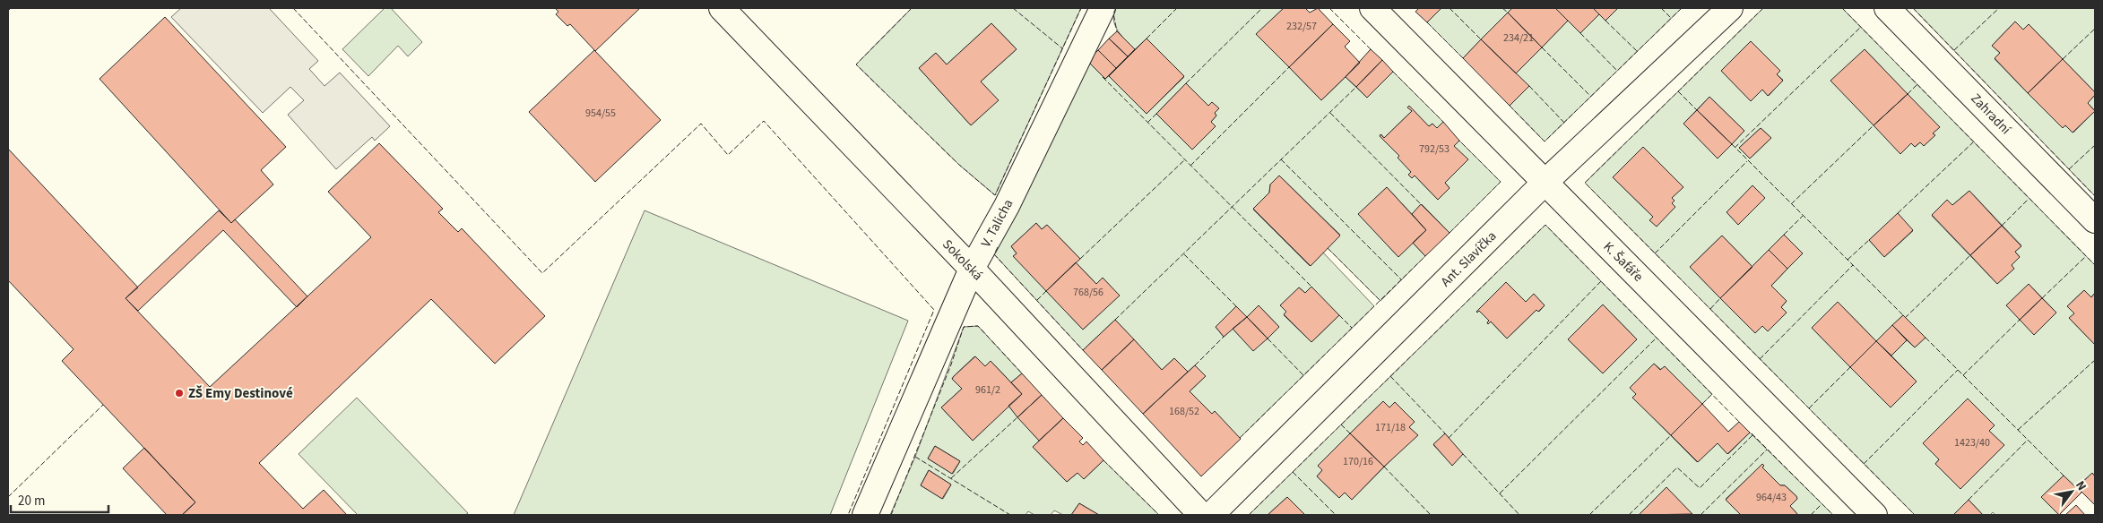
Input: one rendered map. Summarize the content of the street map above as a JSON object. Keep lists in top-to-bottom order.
{
  "streets": {
    "street": [
      "Zahradní",
      "V. Talicha",
      "Ant. Slavíčka",
      "Sokolská",
      "K. Šafáře"
    ]
  },
  "crossings": [
    ["V. Talicha", "Sokolská"],
    ["Ant. Slavíčka", "K. Šafáře"]
  ],
  "places": ["ZŠ Emy Destinové"],
  "house_numbers": [
    "232/57",
    "234/21",
    "954/55",
    "792/53",
    "768/56",
    "961/2",
    "168/52",
    "171/18",
    "1423/40",
    "170/16",
    "964/43"
  ],
  "scale_bar": "20 m",
  "north": "top right"
}
